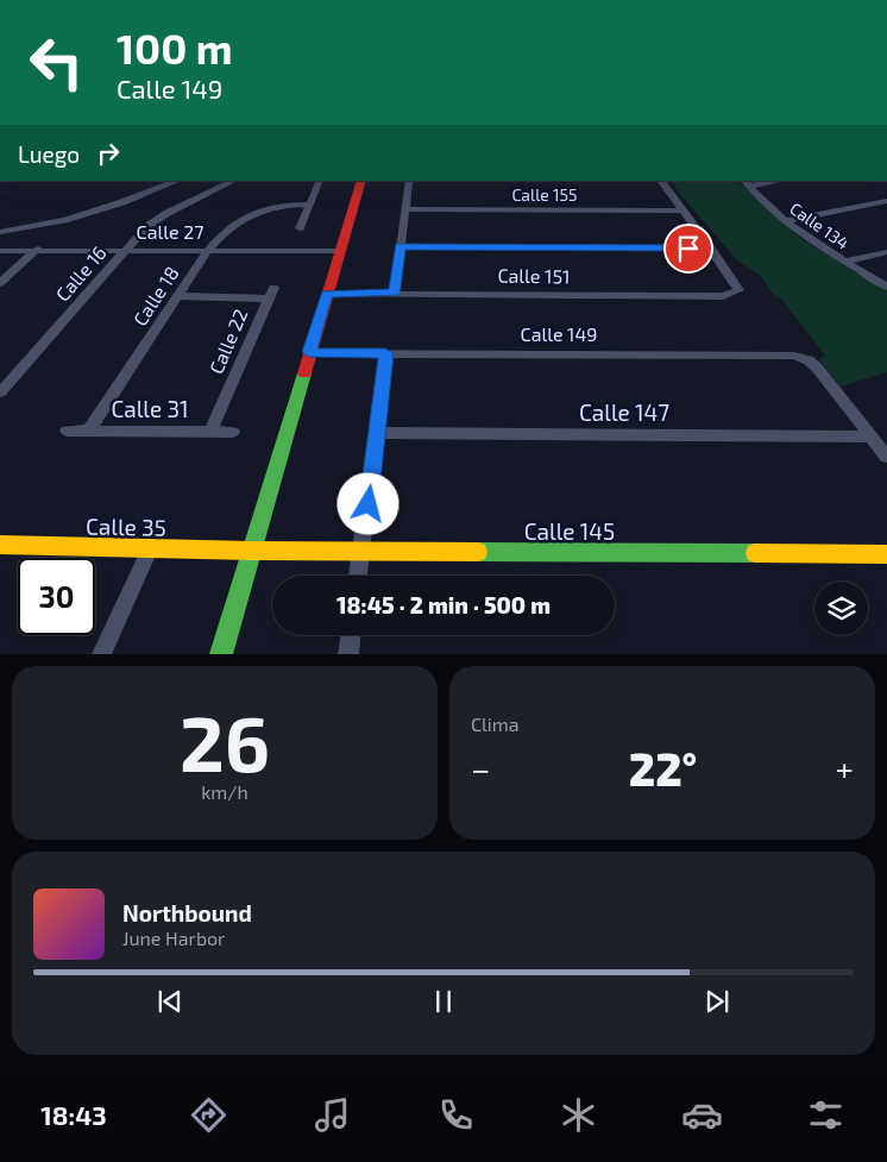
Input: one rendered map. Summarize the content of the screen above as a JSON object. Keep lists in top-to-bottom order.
{
  "streets": {
    "street": [
      "Calle 155",
      "Calle 134",
      "Calle 27",
      "Calle 16",
      "Calle 151",
      "Calle 18",
      "Calle 149",
      "Calle 22",
      "Calle 31",
      "Calle 147",
      "Calle 35",
      "Calle 145"
    ]
  },
  "crossings": [
    ["Calle 27", "Calle 16"],
    ["Calle 27", "Calle 18"],
    ["Calle 18", "Calle 22"],
    ["Calle 18", "Calle 31"],
    ["Calle 149", "Calle 147"],
    ["Calle 22", "Calle 31"],
    ["Calle 35", "Calle 145"]
  ],
  "page": {
    "turn": ["100 m", "Calle 149"],
    "then": "Luego",
    "limit": "30",
    "trip": "18:45 · 2 min · 500 m",
    "tile": [
      ["26", "km/h"],
      "Clima"
    ],
    "heat": ["−", "22°", "+"],
    "song": ["Northbound", "June Harbor"],
    "tabs": "18:43"
  }
}
